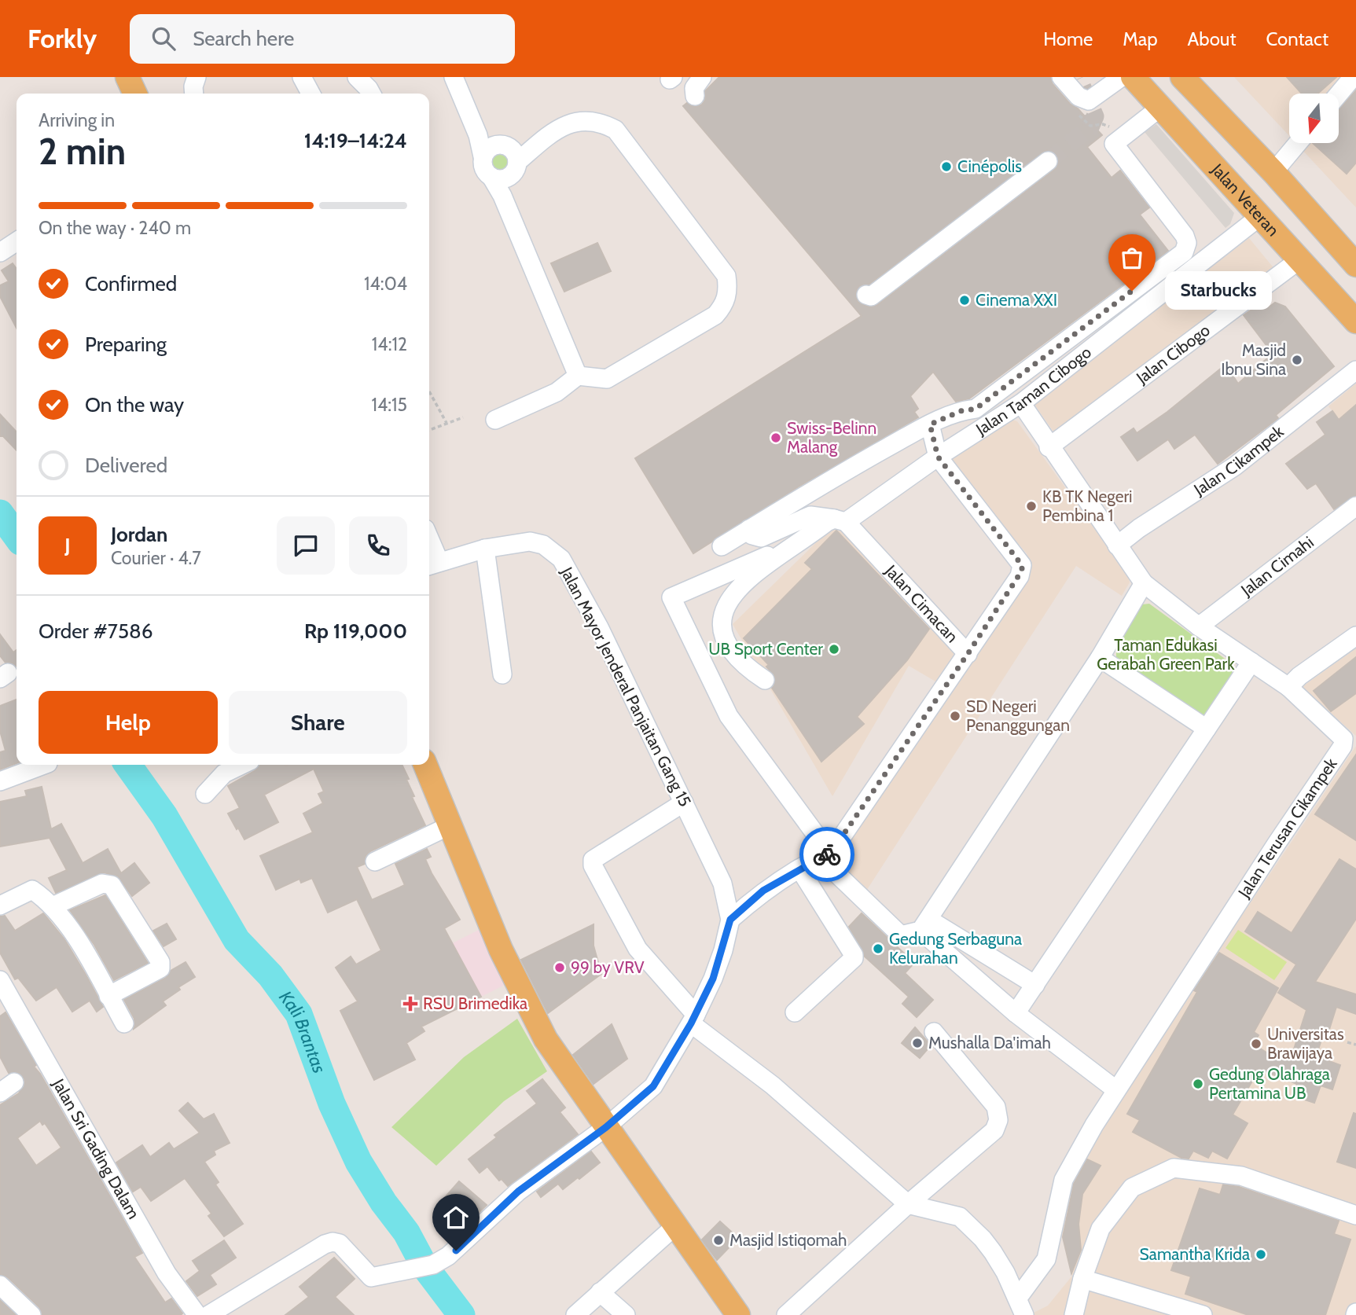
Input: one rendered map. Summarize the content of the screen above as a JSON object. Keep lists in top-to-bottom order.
{
  "streets": {
    "main road": ["Jalan Veteran"],
    "street": [
      "Jalan Cibogo",
      "Jalan Taman Cibogo",
      "Jalan Cikampek",
      "Jalan Cimahi",
      "Jalan Cimacan",
      "Jalan Mayor Jenderal Panjaitan Gang 15",
      "Jalan Terusan Cikampek",
      "Jalan Sri Gading Dalam"
    ]
  },
  "crossings": [
    ["Jalan Veteran", "Jalan Cibogo"],
    ["Jalan Veteran", "Jalan Taman Cibogo"],
    ["Jalan Cibogo", "Jalan Terusan Cikampek"],
    ["Jalan Taman Cibogo", "Jalan Cimacan"],
    ["Jalan Taman Cibogo", "Jalan Terusan Cikampek"],
    ["Jalan Cikampek", "Jalan Terusan Cikampek"],
    ["Jalan Cimahi", "Jalan Terusan Cikampek"]
  ],
  "water": ["Kali Brantas"],
  "parks": ["Taman Edukasi Gerabah Green Park"],
  "places": {
    "other": [
      "Cinépolis",
      "Starbucks",
      "Cinema XXI",
      "Masjid Ibnu Sina",
      "Swiss-Belinn Malang",
      "KB TK Negeri Pembina 1",
      "UB Sport Center",
      "SD Negeri Penanggungan",
      "Gedung Serbaguna Kelurahan",
      "99 by VRV",
      "Mushalla Da'imah",
      "Universitas Brawijaya",
      "Gedung Olahraga Pertamina UB",
      "Masjid Istiqomah",
      "Samantha Krida"
    ],
    "health": ["RSU Brimedika"]
  },
  "north": "bottom",
  "page": {
    "header": "Forkly",
    "search": "Search here",
    "nav": [
      "Home",
      "Map",
      "About",
      "Contact"
    ],
    "heading": ["2 min", "Arriving in", "14:19–14:24"],
    "panel": [
      "Jordan",
      "Courier · 4.7",
      "Order #7586",
      "Rp 119,000"
    ],
    "bar": "On the way · 240 m",
    "list": [
      ["Confirmed", "14:04"],
      ["Preparing", "14:12"],
      ["On the way", "14:15"],
      "Delivered"
    ],
    "bubble": "Starbucks",
    "round": "J",
    "buttons": ["Help", "Share"]
  }
}
